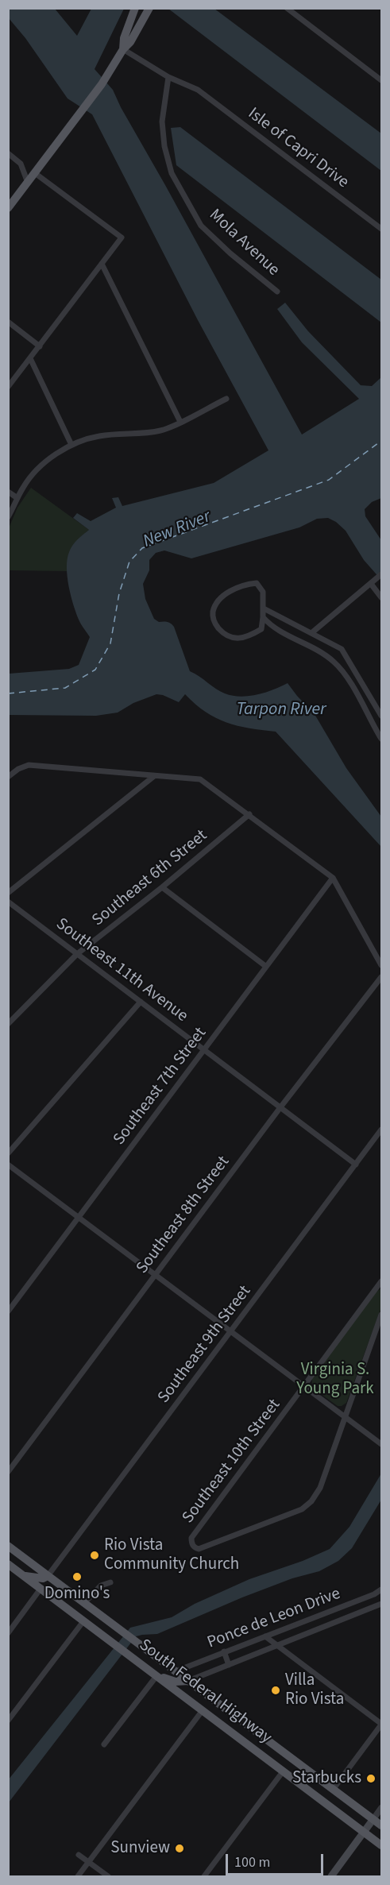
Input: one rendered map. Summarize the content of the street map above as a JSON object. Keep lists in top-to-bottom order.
{
  "streets": {
    "main road": ["South Federal Highway"],
    "street": [
      "Isle of Capri Drive",
      "Mola Avenue",
      "Southeast 6th Street",
      "Southeast 11th Avenue",
      "Southeast 7th Street",
      "Southeast 8th Street",
      "Southeast 9th Street",
      "Southeast 10th Street",
      "Ponce de Leon Drive"
    ]
  },
  "crossings": [
    ["Isle of Capri Drive", "Mola Avenue"],
    ["Southeast 6th Street", "Southeast 11th Avenue"],
    ["Southeast 11th Avenue", "Southeast 7th Street"],
    ["Southeast 11th Avenue", "Southeast 8th Street"],
    ["Southeast 11th Avenue", "Southeast 9th Street"],
    ["Ponce de Leon Drive", "South Federal Highway"]
  ],
  "water": ["New River", "Tarpon River"],
  "parks": ["Virginia S. Young Park"],
  "places": [
    "Rio Vista Community Church",
    "Domino's",
    "Villa Rio Vista",
    "Starbucks",
    "Sunview"
  ],
  "scale_bar": "100 m"
}
